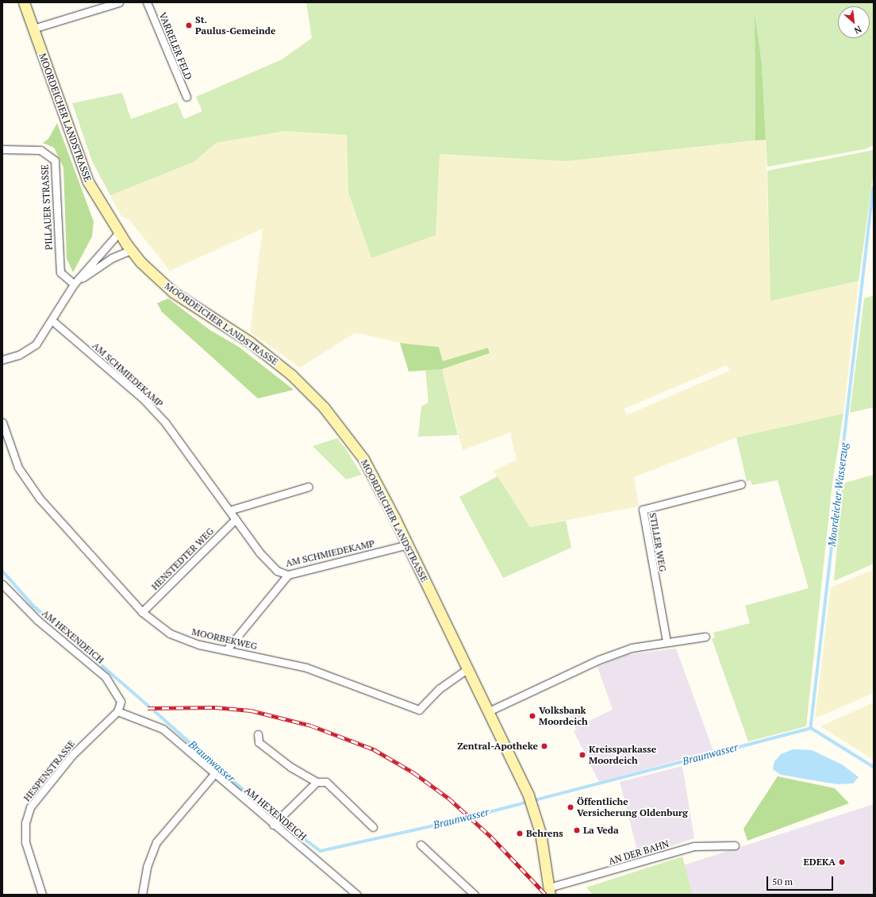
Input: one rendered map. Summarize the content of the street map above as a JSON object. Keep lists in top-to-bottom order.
{
  "streets": {
    "main road": ["MOORDEICHER LANDSTRASSE"],
    "street": [
      "VARRELER FELD",
      "PILLAUER STRASSE",
      "AM SCHMIEDEKAMP",
      "STILLER WEG",
      "HENSTEDTER WEG",
      "AM HEXENDEICH",
      "MOORBEKWEG",
      "HESPENSTRASSE",
      "AN DER BAHN"
    ]
  },
  "crossings": [
    ["MOORDEICHER LANDSTRASSE", "AM SCHMIEDEKAMP"],
    ["MOORDEICHER LANDSTRASSE", "MOORBEKWEG"],
    ["MOORDEICHER LANDSTRASSE", "AN DER BAHN"],
    ["AM SCHMIEDEKAMP", "HENSTEDTER WEG"],
    ["HENSTEDTER WEG", "MOORBEKWEG"],
    ["AM HEXENDEICH", "HESPENSTRASSE"]
  ],
  "water": ["Moordeicher Wasserzug", "Braunwasser"],
  "places": [
    "St. Paulus-Gemeinde",
    "Volksbank Moordeich",
    "Zentral-Apotheke",
    "Kreissparkasse Moordeich",
    "Öffentliche Versicherung Oldenburg",
    "La Veda",
    "Behrens",
    "EDEKA"
  ],
  "scale_bar": "50 m",
  "north": "bottom right"
}
